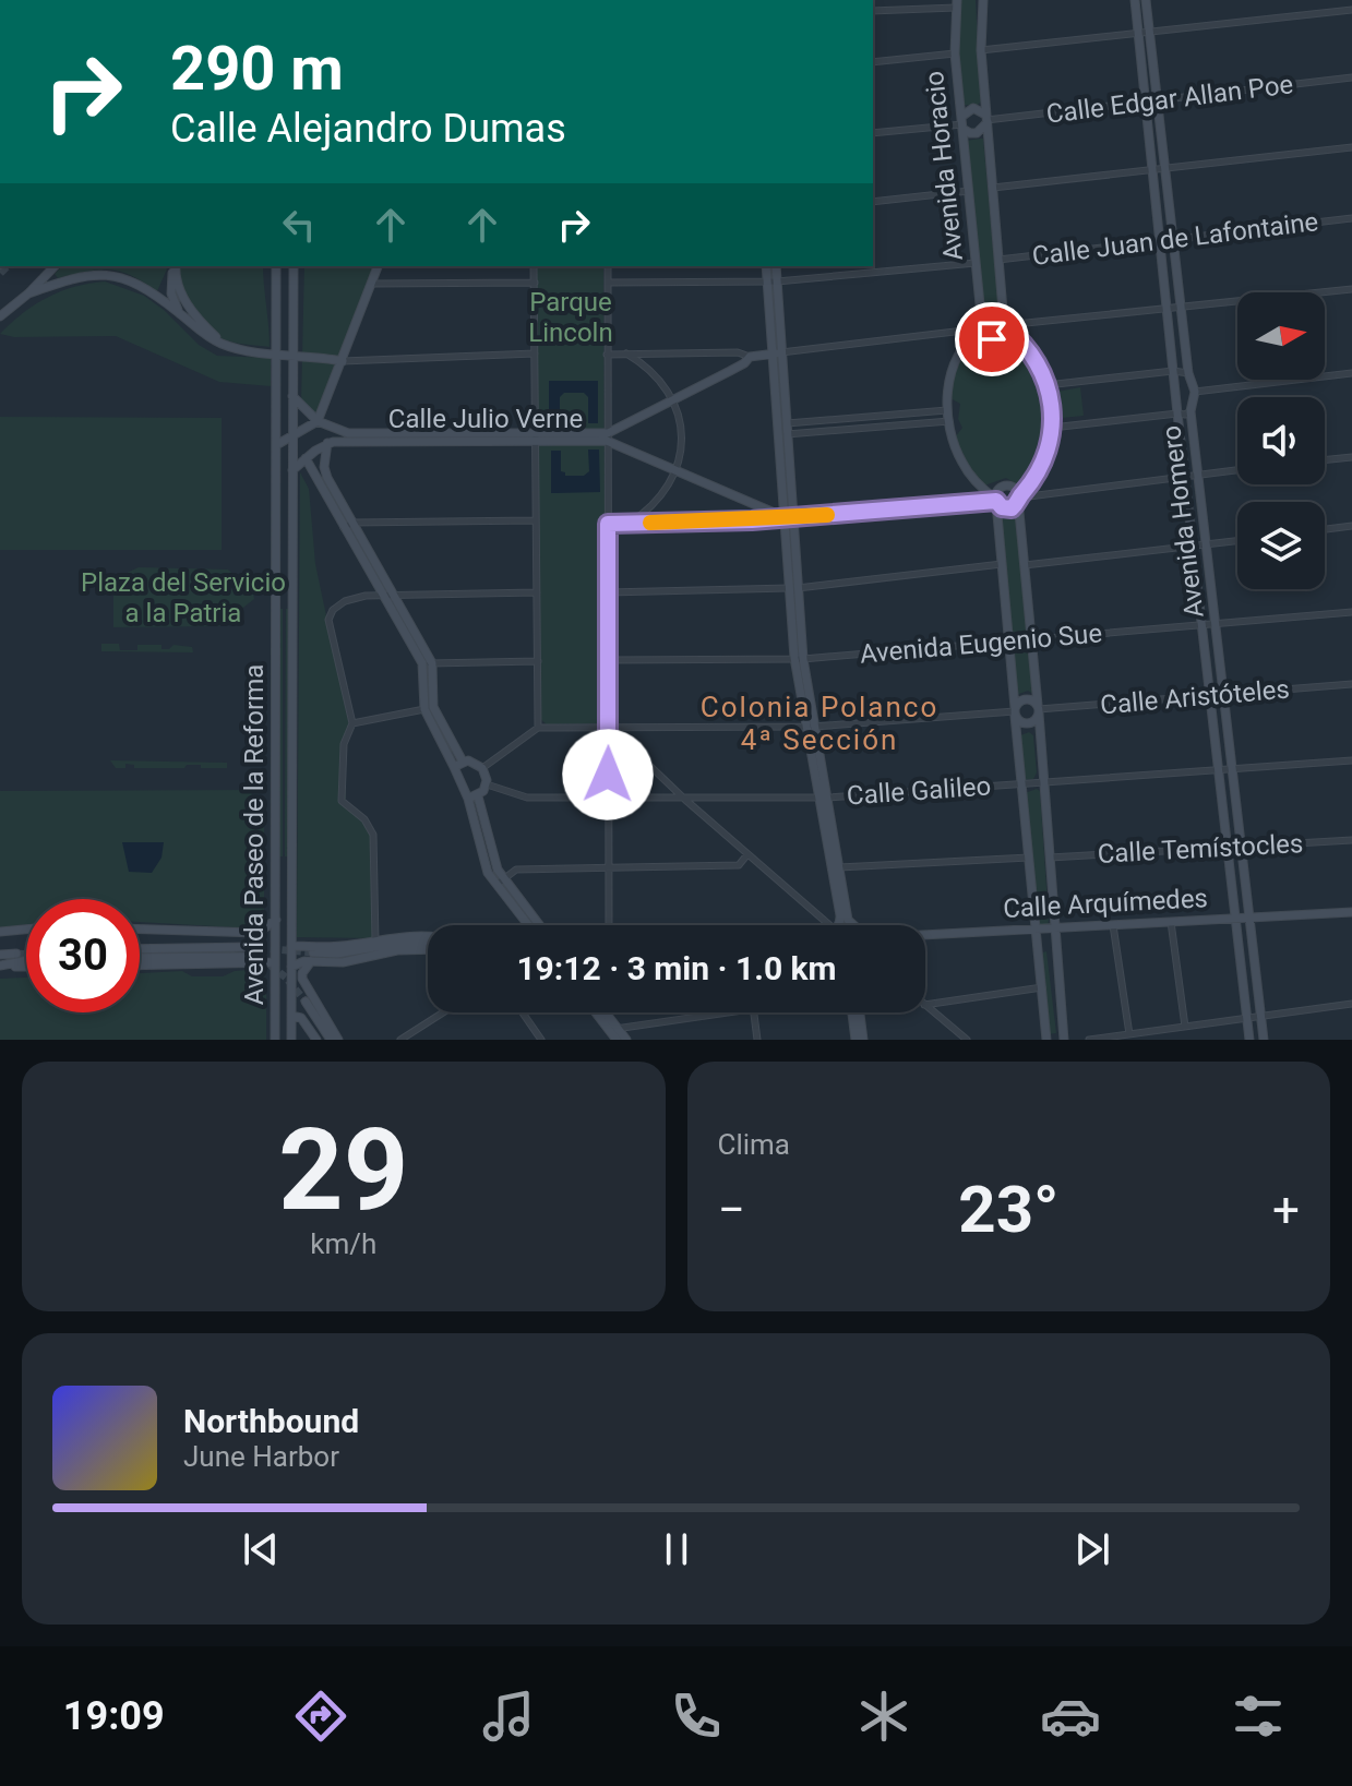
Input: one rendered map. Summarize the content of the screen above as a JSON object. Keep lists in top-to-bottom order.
{
  "streets": {
    "street": [
      "Calle Edgar Allan Poe",
      "Avenida Horacio",
      "Calle Juan de Lafontaine",
      "Calle Julio Verne",
      "Avenida Homero",
      "Avenida Eugenio Sue",
      "Calle Aristóteles",
      "Calle Galileo",
      "Avenida Paseo de la Reforma",
      "Calle Temístocles",
      "Calle Arquímedes"
    ]
  },
  "crossings": [
    ["Calle Edgar Allan Poe", "Avenida Horacio"],
    ["Calle Edgar Allan Poe", "Avenida Homero"],
    ["Avenida Horacio", "Calle Juan de Lafontaine"],
    ["Calle Juan de Lafontaine", "Avenida Homero"],
    ["Calle Julio Verne", "Avenida Paseo de la Reforma"],
    ["Avenida Homero", "Avenida Eugenio Sue"],
    ["Avenida Homero", "Calle Aristóteles"],
    ["Avenida Homero", "Calle Galileo"],
    ["Avenida Homero", "Calle Temístocles"],
    ["Avenida Homero", "Calle Arquímedes"]
  ],
  "districts": ["Colonia Polanco 4ª Sección"],
  "parks": ["Parque Lincoln", "Plaza del Servicio a la Patria"],
  "north": "right",
  "page": {
    "turn": ["290 m", "Calle Alejandro Dumas"],
    "limit": "30",
    "trip": "19:12 · 3 min · 1.0 km",
    "tile": [
      ["29", "km/h"],
      "Clima"
    ],
    "heat": ["−", "23°", "+"],
    "song": ["Northbound", "June Harbor"],
    "tabs": "19:09"
  }
}
